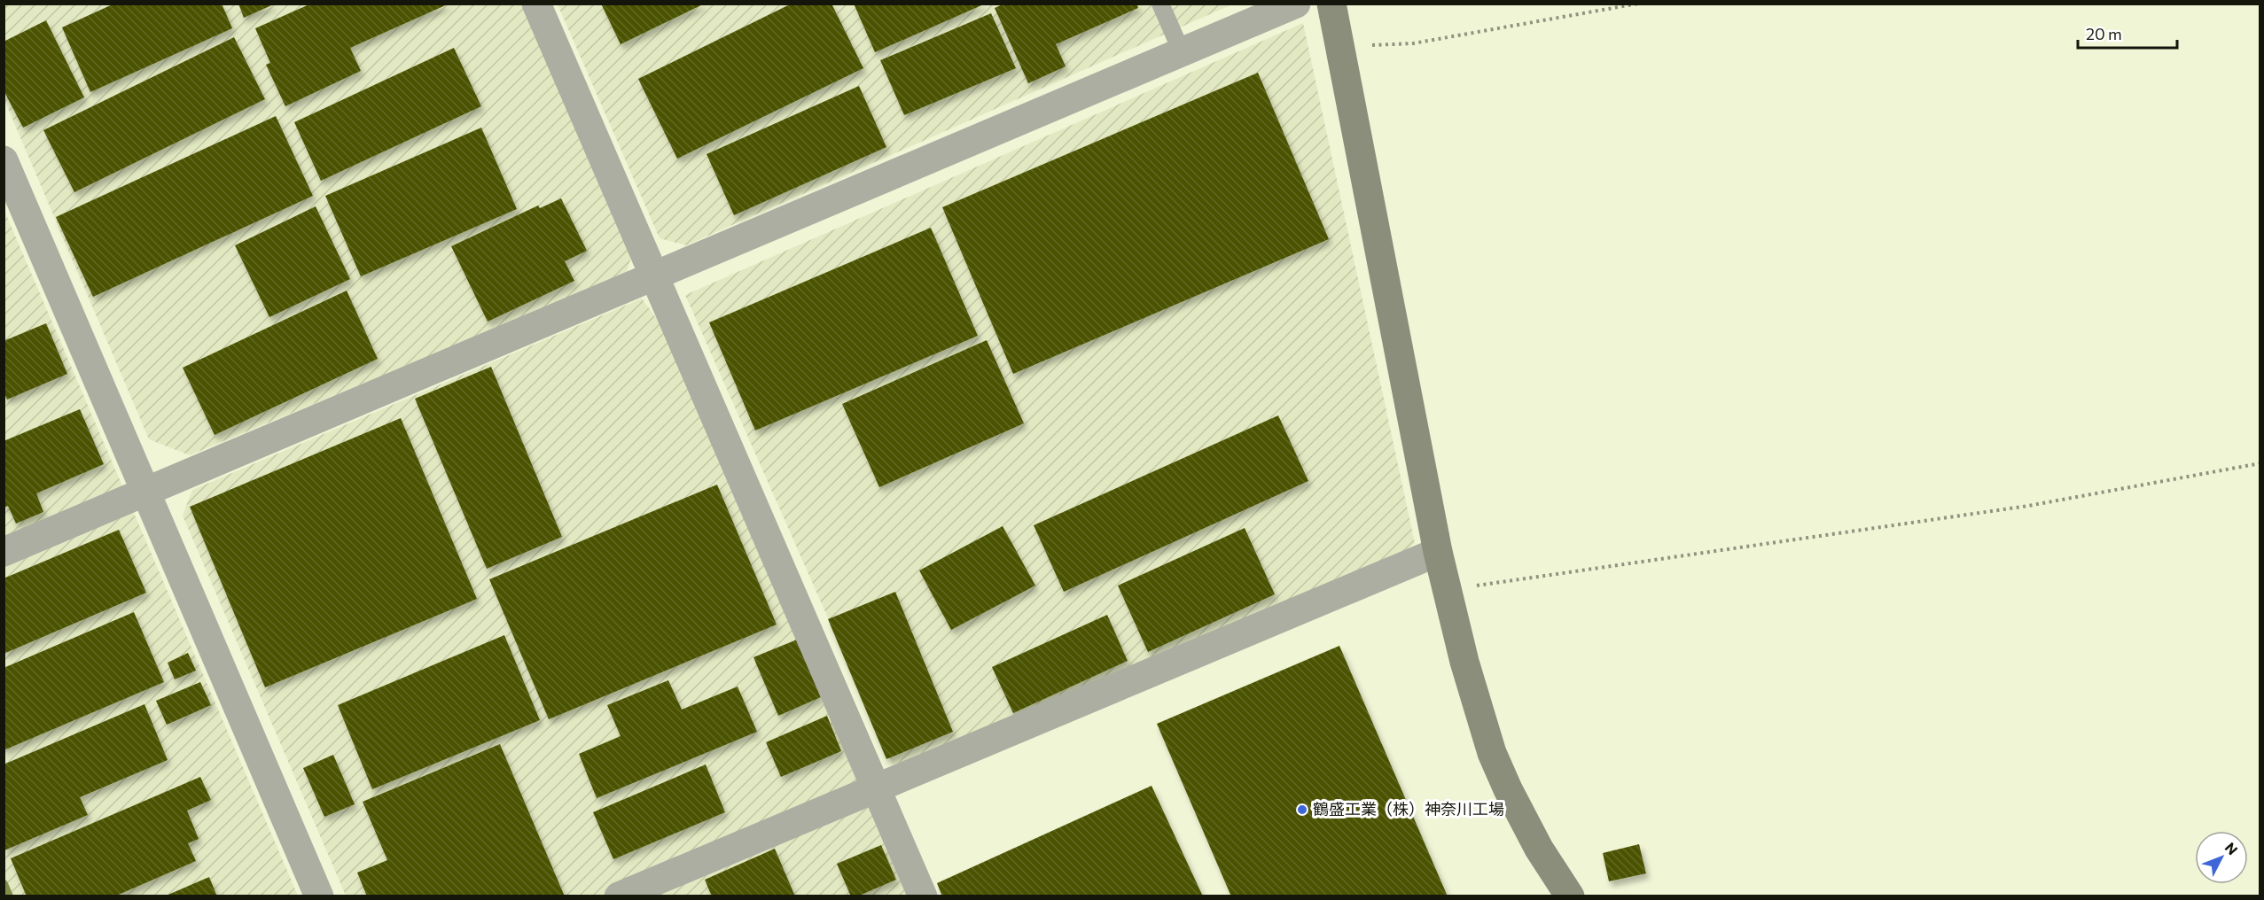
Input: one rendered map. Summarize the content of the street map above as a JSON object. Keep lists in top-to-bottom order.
{
  "places": ["鶴盛工業（株）神奈川工場"],
  "scale_bar": "20 m",
  "north": "top right"
}
